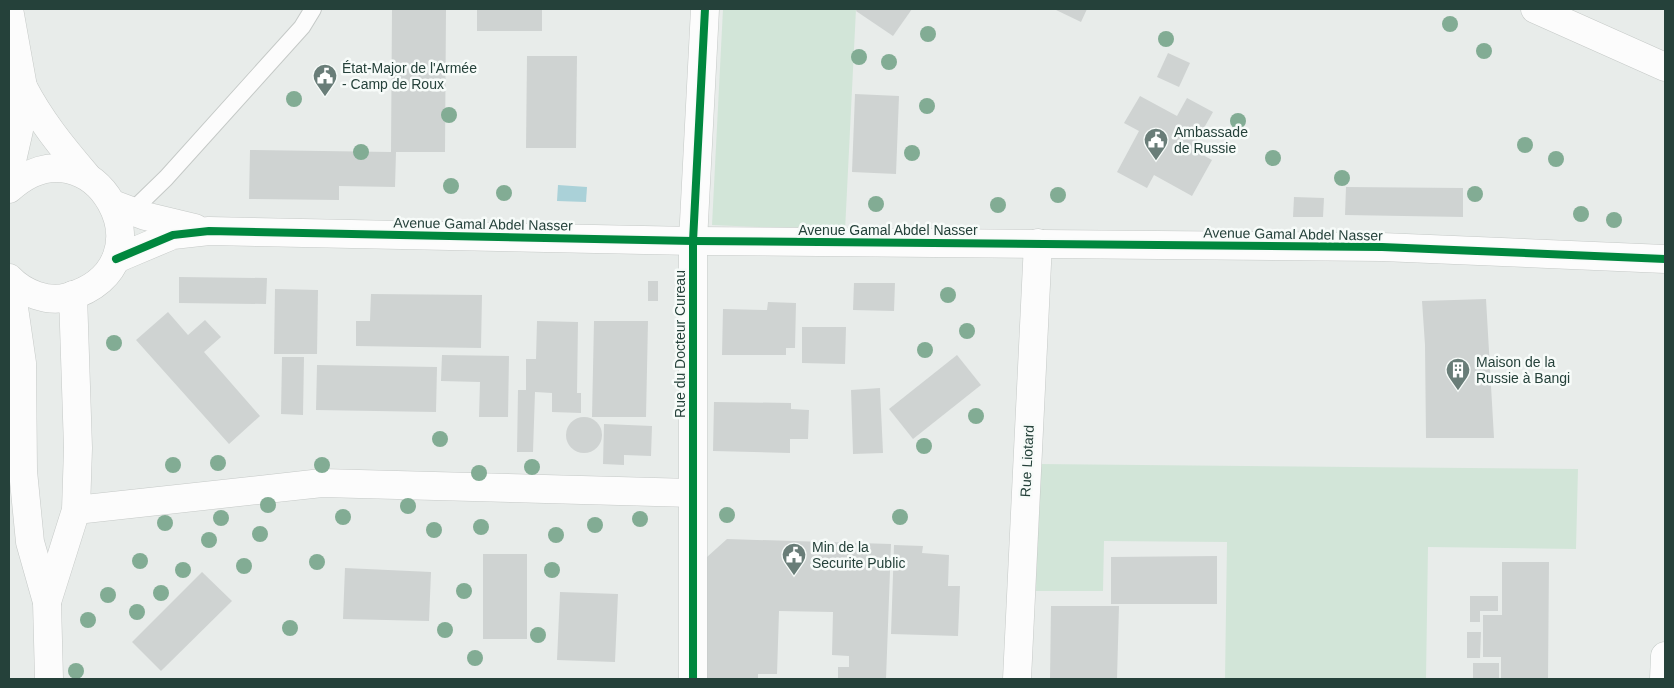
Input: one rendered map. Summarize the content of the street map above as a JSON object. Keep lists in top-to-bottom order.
{
  "streets": {
    "street": ["Avenue Gamal Abdel Nasser", "Rue du Docteur Cureau", "Rue Liotard"]
  },
  "crossings": [
    ["Avenue Gamal Abdel Nasser", "Rue du Docteur Cureau"],
    ["Avenue Gamal Abdel Nasser", "Rue Liotard"]
  ],
  "places": {
    "public building": ["État-Major de l'Armée - Camp de Roux", "Ambassade de Russie", "Min de la Securite Public"],
    "building": ["Maison de la Russie à Bangi"]
  }
}
